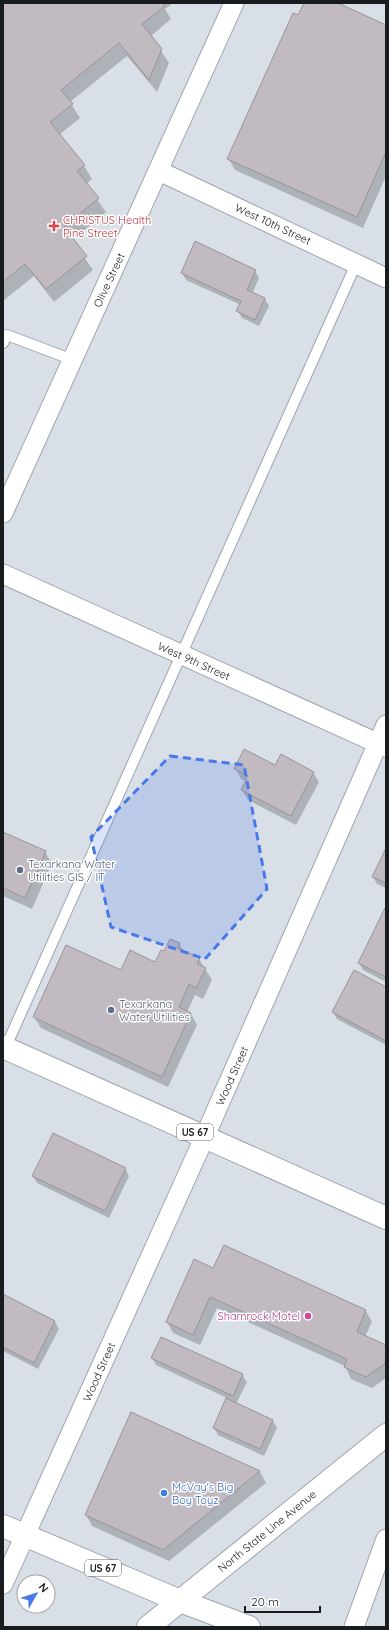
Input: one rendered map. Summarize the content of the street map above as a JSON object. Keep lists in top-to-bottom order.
{
  "streets": {
    "main road": ["US 67", "North State Line Avenue"],
    "street": [
      "West 10th Street",
      "Olive Street",
      "West 9th Street",
      "Wood Street"
    ]
  },
  "crossings": [
    ["West 10th Street", "Olive Street"],
    ["West 9th Street", "Wood Street"],
    ["Wood Street", "US 67"],
    ["US 67", "North State Line Avenue"]
  ],
  "places": {
    "health": ["CHRISTUS Health Pine Street"],
    "other": [
      "Texarkana Water Utilities GIS / IT",
      "Texarkana Water Utilities",
      "Shamrock Motel",
      "McVay's Big Boy Toyz"
    ]
  },
  "scale_bar": "20 m",
  "north": "top right"
}
